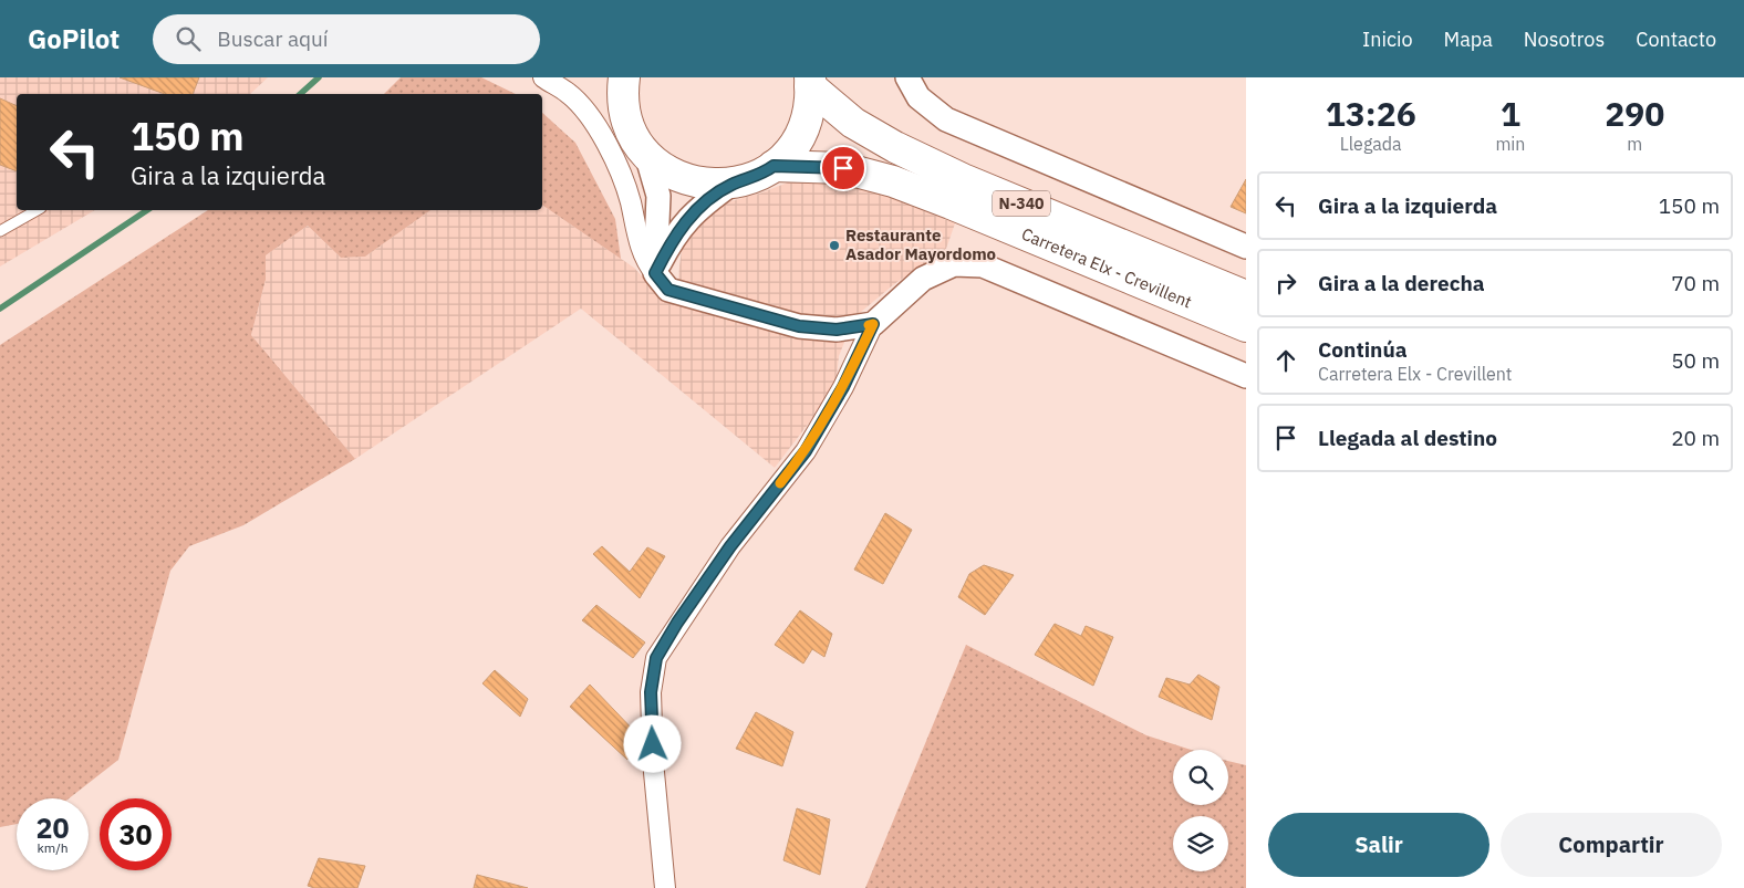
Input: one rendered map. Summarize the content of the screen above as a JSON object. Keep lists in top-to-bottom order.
{
  "streets": {
    "highway": ["N-340", "Carretera Elx - Crevillent"]
  },
  "crossings": [
    ["N-340", "Carretera Elx - Crevillent"]
  ],
  "places": ["Restaurante Asador Mayordomo"],
  "page": {
    "header": "GoPilot",
    "search": "Buscar aquí",
    "nav": [
      "Inicio",
      "Mapa",
      "Nosotros",
      "Contacto"
    ],
    "eta": [
      "13:26",
      "Llegada",
      "1",
      "min",
      "290",
      "m"
    ],
    "turn": ["150 m", "Gira a la izquierda"],
    "list": [
      {
        "name": "Gira a la izquierda",
        "value": "150 m"
      },
      {
        "name": "Gira a la derecha",
        "value": "70 m"
      },
      {
        "name": "Continúa",
        "note": "Carretera Elx - Crevillent",
        "value": "50 m"
      },
      {
        "name": "Llegada al destino",
        "value": "20 m"
      }
    ],
    "speed": "20 km/h",
    "limit": "30",
    "buttons": ["Salir", "Compartir"]
  }
}
